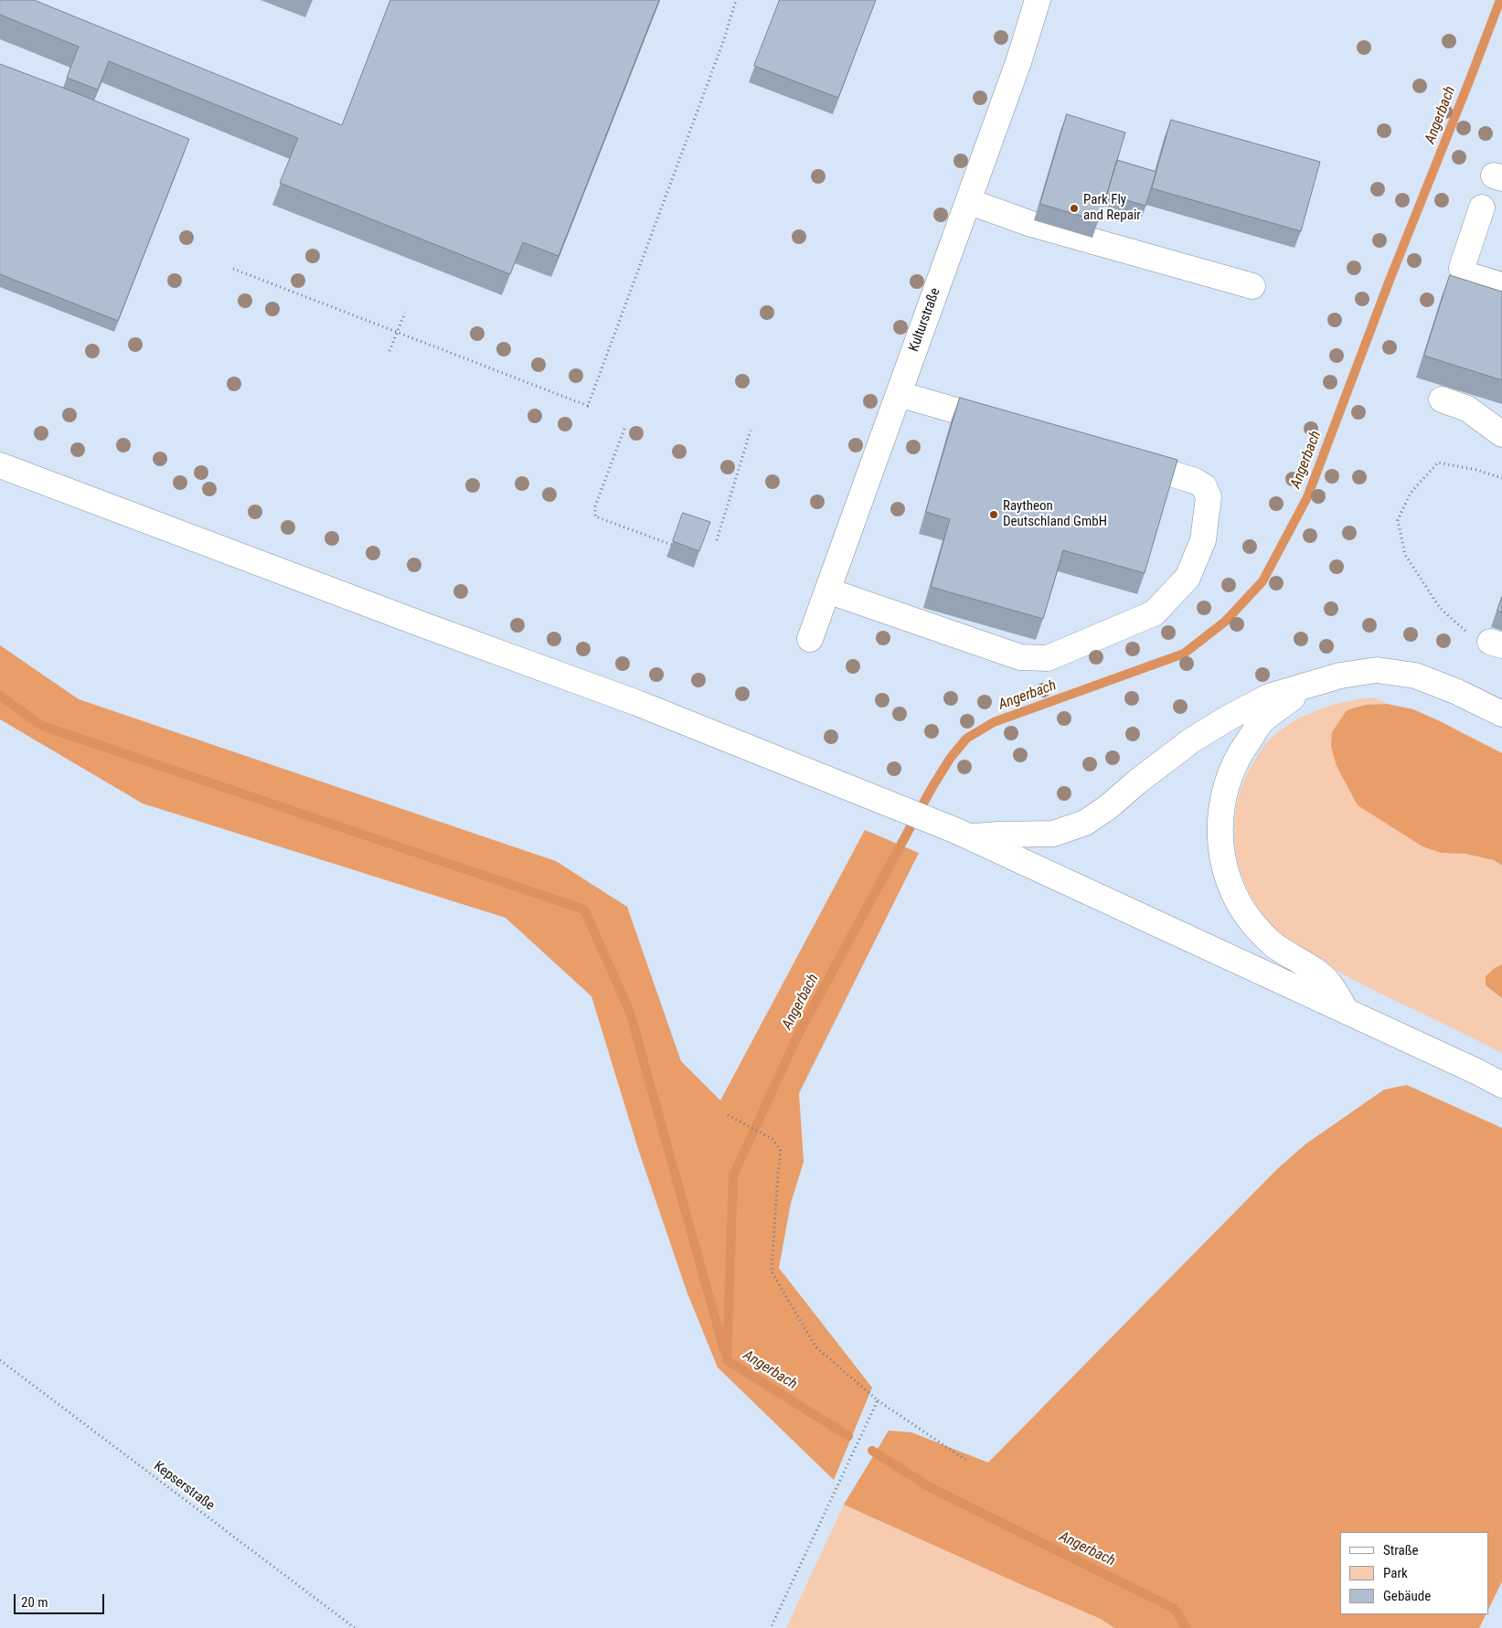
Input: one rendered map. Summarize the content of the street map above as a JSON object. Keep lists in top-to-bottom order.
{
  "streets": {
    "main road": ["Kulturstraße"],
    "path": ["Kepserstraße"]
  },
  "water": ["Angerbach"],
  "places": ["Park Fly and Repair", "Raytheon Deutschland GmbH"],
  "legend": ["Straße", "Park", "Gebäude"],
  "scale_bar": "20 m"
}
